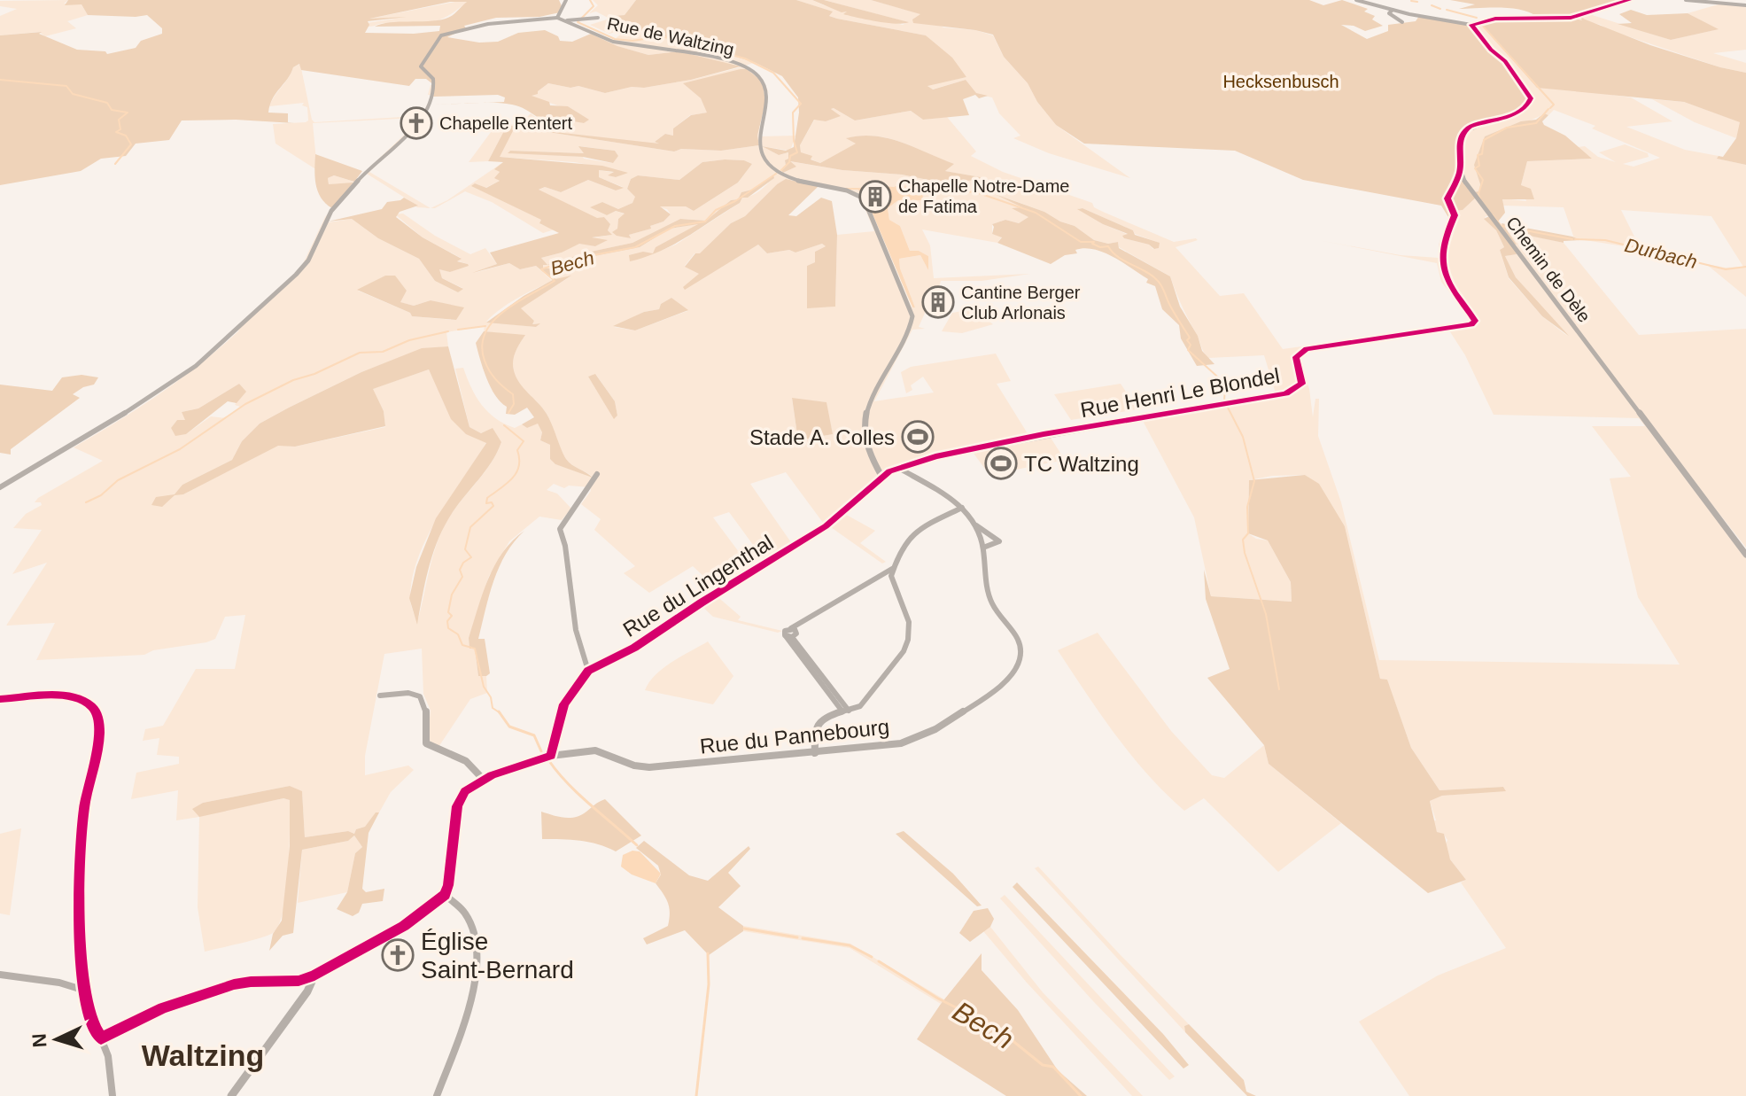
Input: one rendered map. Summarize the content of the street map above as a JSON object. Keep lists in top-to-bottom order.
{
  "streets": {
    "street": [
      "Rue de Waltzing",
      "Chemin de Dèle",
      "Rue Henri Le Blondel",
      "Rue du Lingenthal",
      "Rue du Pannebourg"
    ]
  },
  "crossings": [
    ["Rue de Waltzing", "Rue du Lingenthal"],
    ["Chemin de Dèle", "Rue Henri Le Blondel"],
    ["Rue Henri Le Blondel", "Rue du Lingenthal"],
    ["Rue Henri Le Blondel", "Rue du Pannebourg"],
    ["Rue du Lingenthal", "Rue du Pannebourg"]
  ],
  "districts": ["Waltzing"],
  "water": ["Durbach", "Bech"],
  "parks": ["Hecksenbusch"],
  "places": {
    "church": ["Chapelle Rentert", "Église Saint-Bernard"],
    "building": ["Chapelle Notre-Dame de Fatima", "Cantine Berger Club Arlonais"],
    "sports": ["Stade A. Colles", "TC Waltzing"]
  },
  "north": "left"
}
